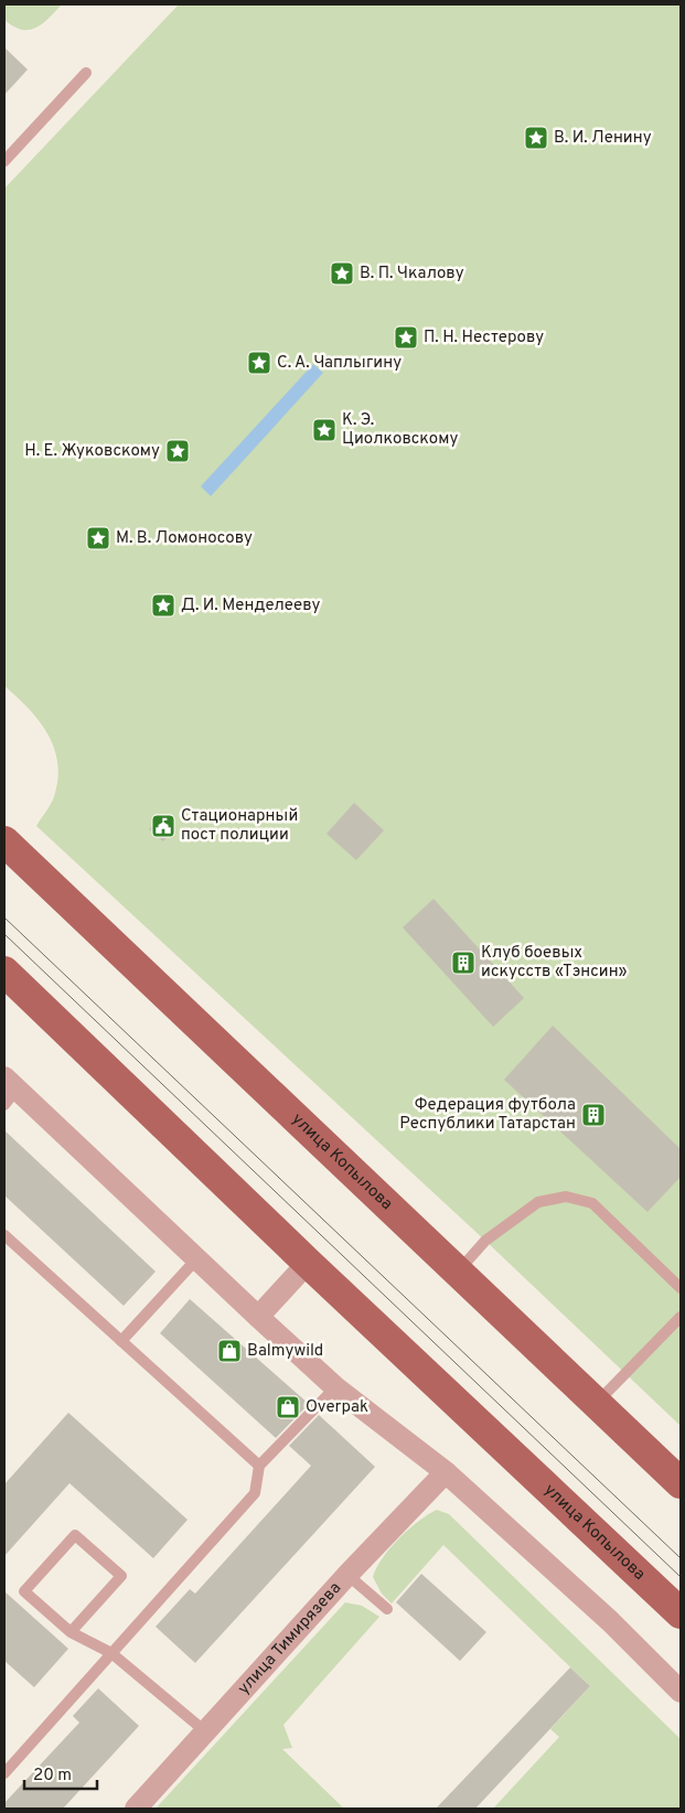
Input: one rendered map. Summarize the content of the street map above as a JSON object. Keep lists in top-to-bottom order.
{
  "streets": {
    "main road": ["улица Копылова"],
    "street": ["улица Тимирязева"]
  },
  "places": {
    "place": [
      "В. И. Ленину",
      "В. П. Чкалову",
      "П. Н. Нестерову",
      "С. А. Чаплыгину",
      "К. Э. Циолковскому",
      "Н. Е. Жуковскому",
      "М. В. Ломоносову",
      "Д. И. Менделееву"
    ],
    "public building": ["Стационарный пост полиции"],
    "building": ["Клуб боевых искусств «Тэнсин»", "Федерация футбола Республики Татарстан"],
    "shop": ["Balmywild", "Overpak"]
  },
  "scale_bar": "20 m"
}
